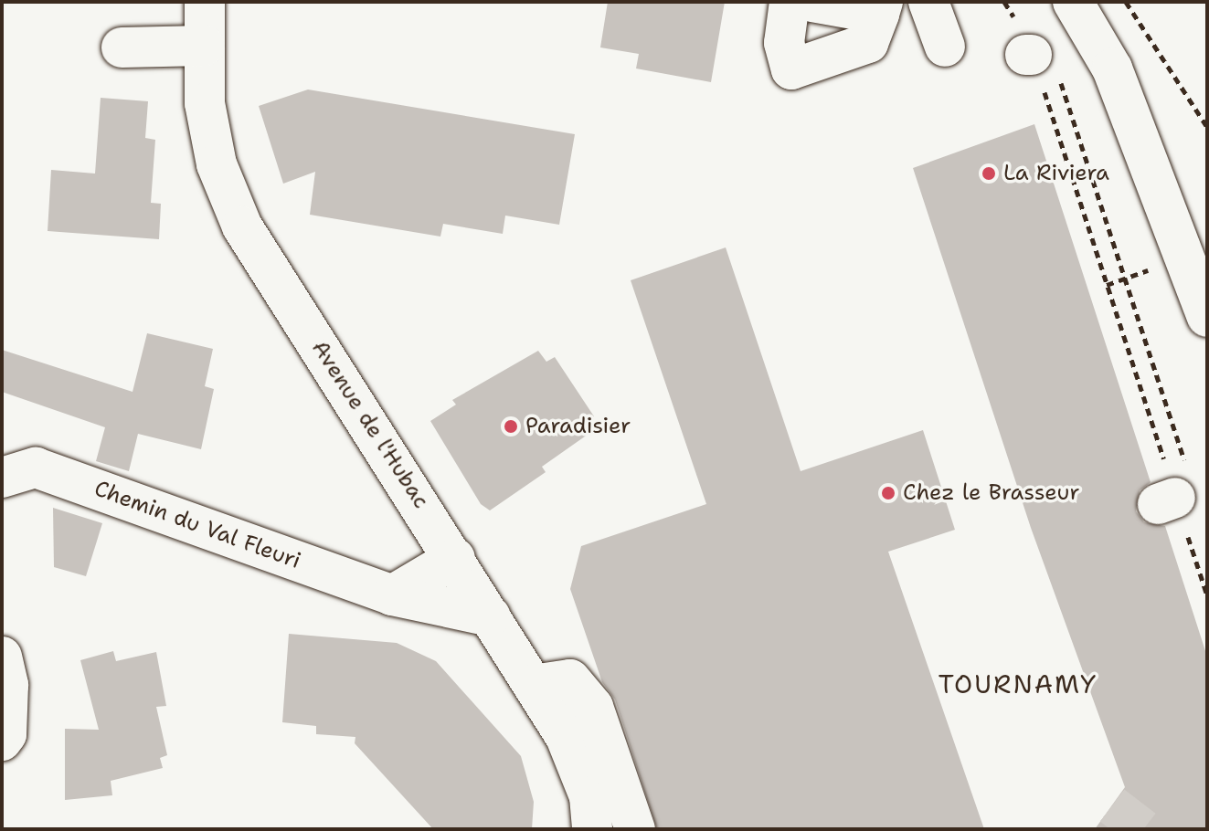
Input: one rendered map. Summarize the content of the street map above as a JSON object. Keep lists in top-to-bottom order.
{
  "streets": {
    "street": ["Avenue de l'Hubac", "Chemin du Val Fleuri"]
  },
  "crossings": [
    ["Avenue de l'Hubac", "Chemin du Val Fleuri"]
  ],
  "districts": ["TOURNAMY"],
  "places": ["La Riviera", "Paradisier", "Chez le Brasseur"]
}
